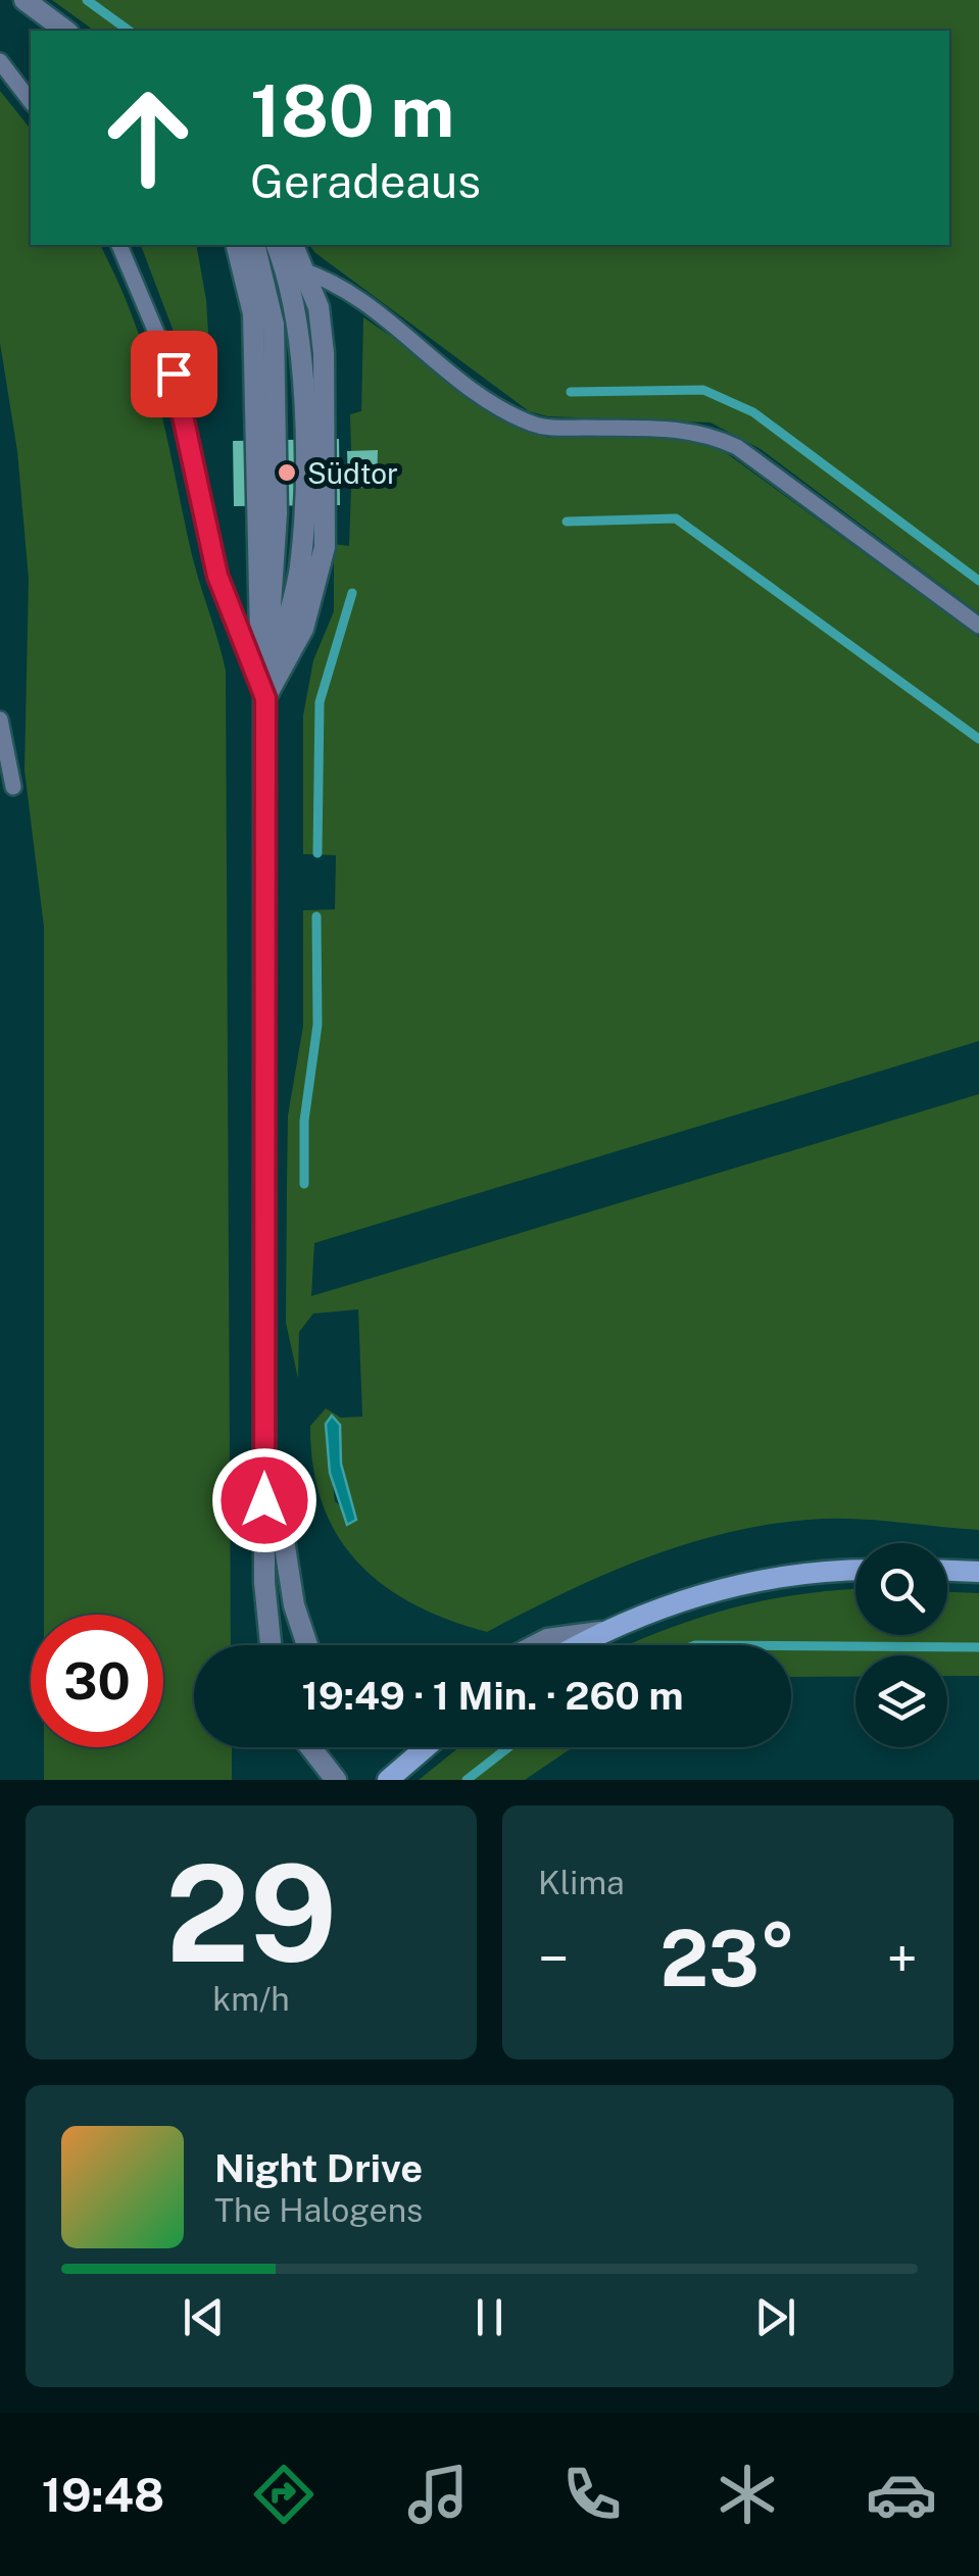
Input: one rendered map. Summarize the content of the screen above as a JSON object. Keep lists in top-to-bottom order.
{
  "places": ["Südtor"],
  "page": {
    "turn": ["180 m", "Geradeaus"],
    "limit": "30",
    "trip": "19:49 · 1 Min. · 260 m",
    "tile": [
      ["29", "km/h"],
      "Klima"
    ],
    "heat": ["−", "23°", "+"],
    "song": ["Night Drive", "The Halogens"],
    "tabs": "19:48"
  }
}
